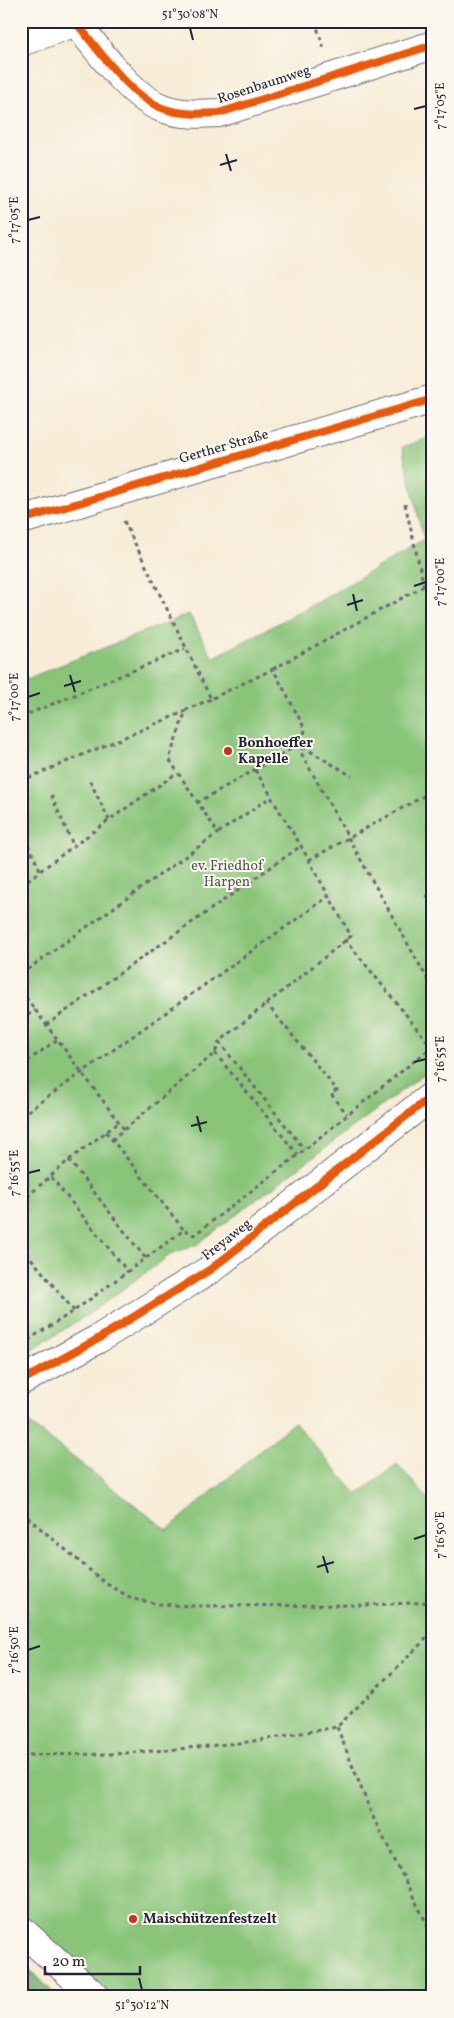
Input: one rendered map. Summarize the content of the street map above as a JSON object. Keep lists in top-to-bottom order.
{
  "streets": {
    "street": ["Rosenbaumweg", "Gerther Straße", "Freyaweg"]
  },
  "parks": ["ev. Friedhof Harpen"],
  "places": ["Bonhoeffer Kapelle", "Maischützenfestzelt"],
  "scale_bar": "20 m",
  "coordinates": [
    "51°30'08\"N",
    "7°17'05\"E",
    "7°17'00\"E",
    "7°16'55\"E",
    "7°16'50\"E",
    "51°30'12\"N"
  ]
}
